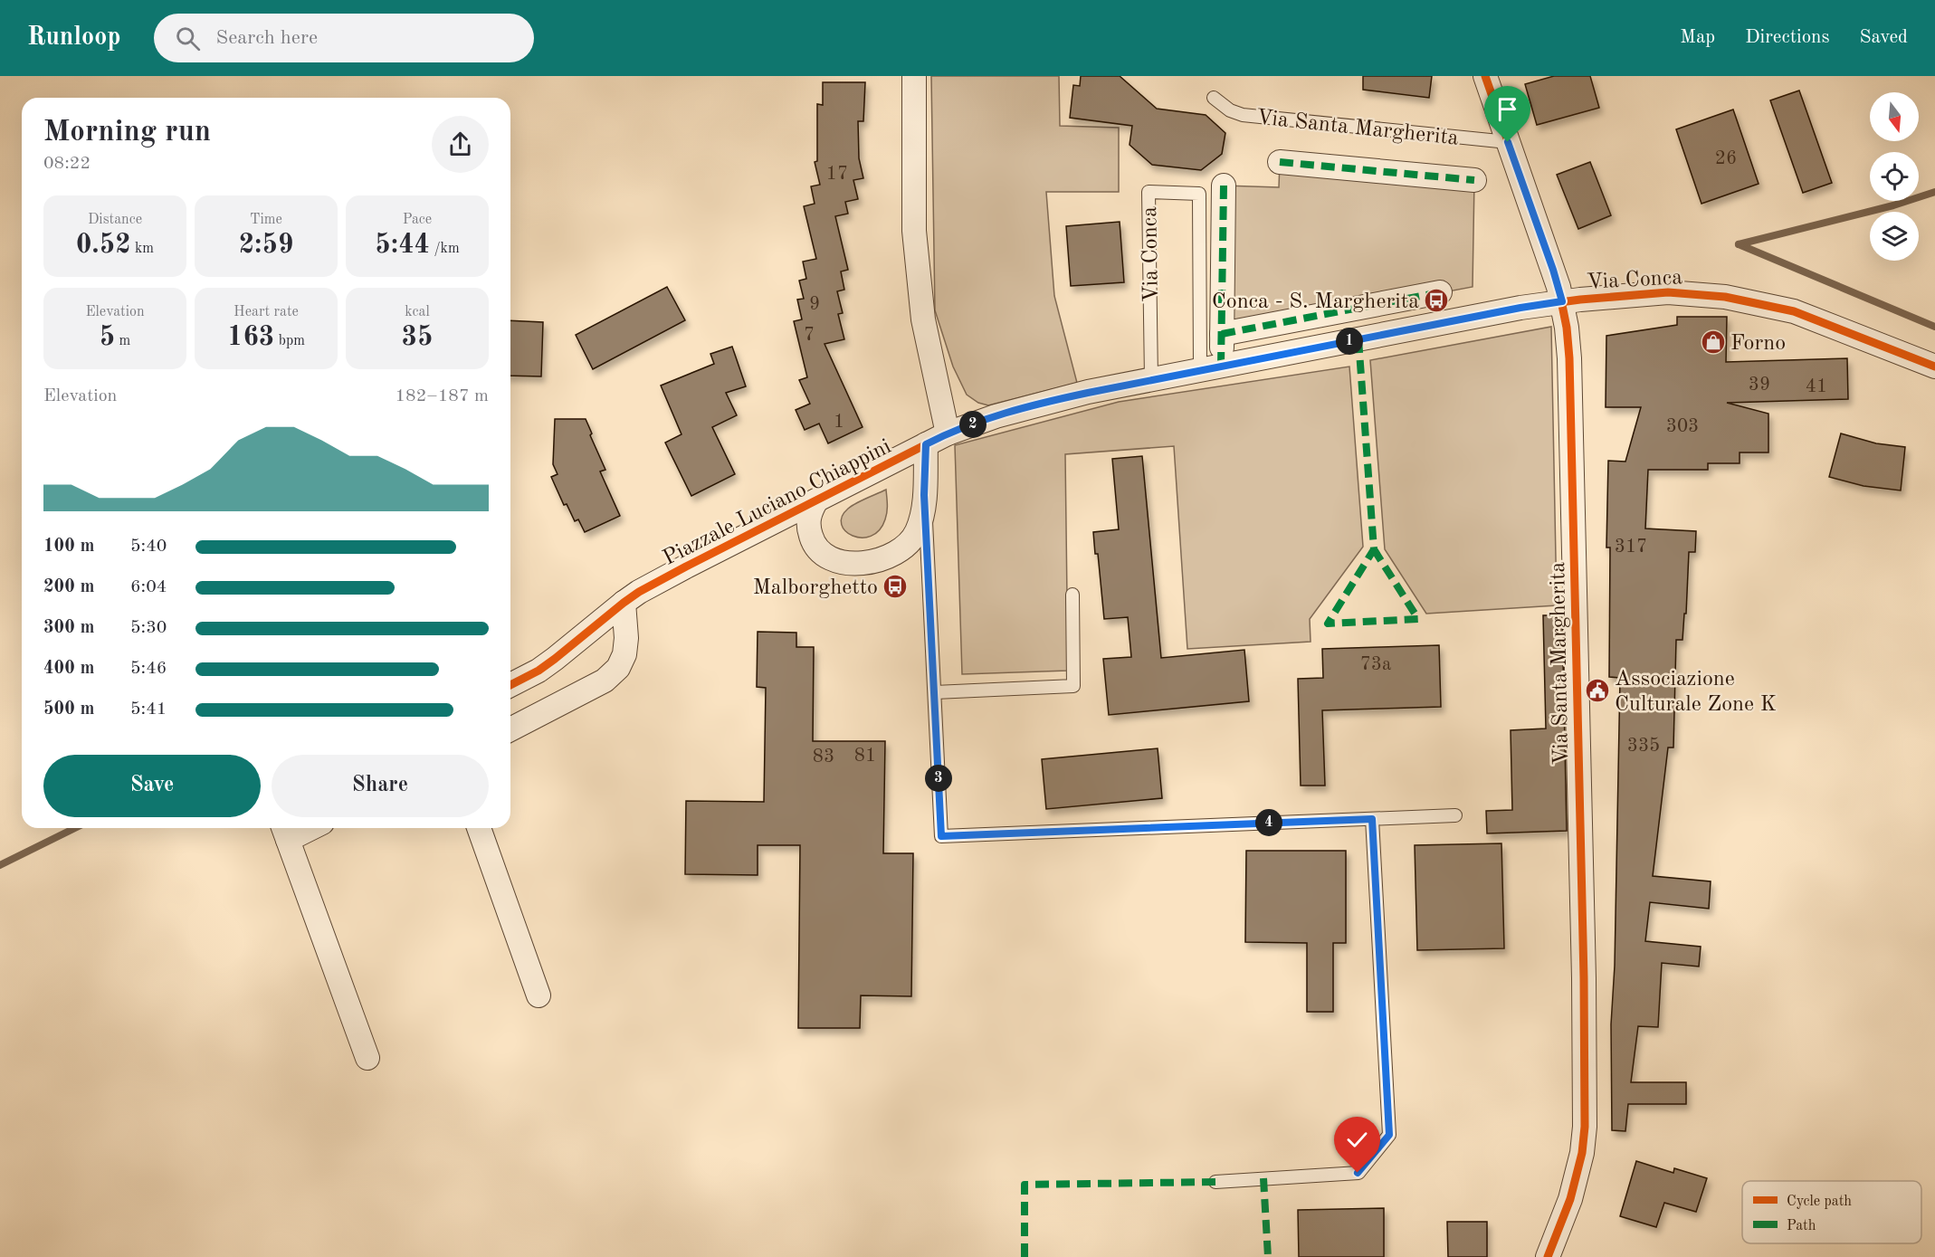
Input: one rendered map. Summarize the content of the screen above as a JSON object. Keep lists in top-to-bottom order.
{
  "streets": {
    "street": ["Via Santa Margherita", "Via Conca", "Piazzale Luciano Chiappini"]
  },
  "crossings": [
    ["Via Santa Margherita", "Via Conca"],
    ["Via Conca", "Piazzale Luciano Chiappini"]
  ],
  "places": {
    "bus stop": ["Conca - S. Margherita", "Malborghetto"],
    "shop": ["Forno"],
    "public building": ["Associazione Culturale Zone K"]
  },
  "house_numbers": [
    "26",
    "17",
    "9",
    "7",
    "39",
    "41",
    "1",
    "303",
    "317",
    "73a",
    "335",
    "81",
    "83"
  ],
  "legend": ["Cycle path", "Path"],
  "north": "bottom",
  "page": {
    "header": "Runloop",
    "search": "Search here",
    "nav": ["Map", "Directions", "Saved"],
    "heading": ["Morning run", "08:22"],
    "stats": [
      ["Distance", "0.52 km"],
      ["Time", "2:59"],
      ["Pace", "5:44 /km"],
      ["Elevation", "5 m"],
      ["Heart rate", "163 bpm"],
      ["kcal", "35"]
    ],
    "pins": [
      "1",
      "2",
      "3",
      "4"
    ],
    "chart": ["Elevation", "182–187 m"],
    "list": [
      {
        "name": "100 m",
        "note": "5:40"
      },
      {
        "name": "200 m",
        "note": "6:04"
      },
      {
        "name": "300 m",
        "note": "5:30"
      },
      {
        "name": "400 m",
        "note": "5:46"
      },
      {
        "name": "500 m",
        "note": "5:41"
      }
    ],
    "buttons": ["Save", "Share"]
  }
}
